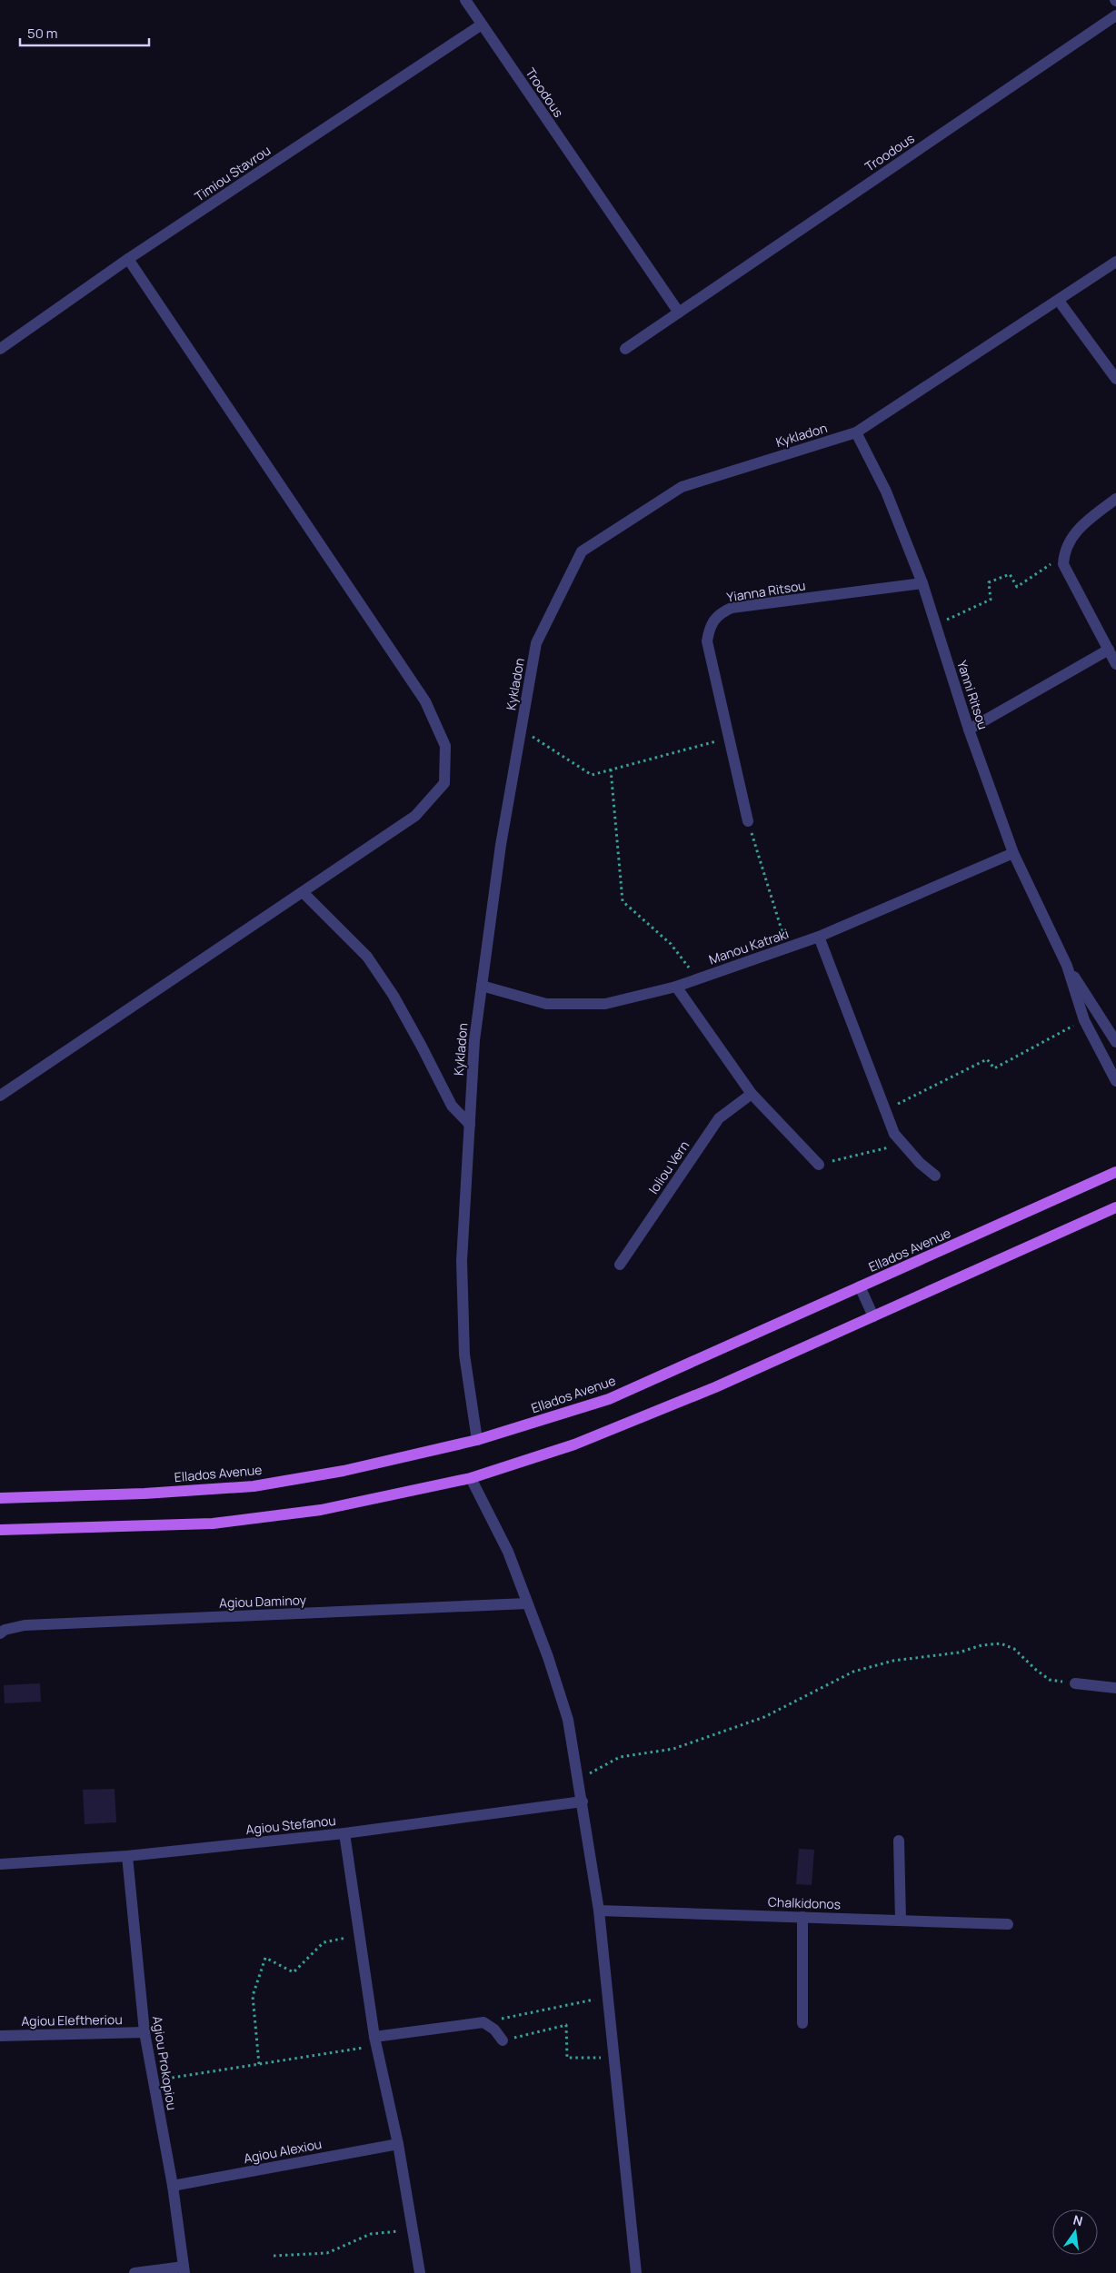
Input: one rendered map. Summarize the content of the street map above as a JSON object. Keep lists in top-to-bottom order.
{
  "streets": {
    "main road": ["Ellados Avenue"],
    "street": [
      "Troodous",
      "Timiou Stavrou",
      "Kykladon",
      "Yianna Ritsou",
      "Yanni Ritsou",
      "Manou Katraki",
      "Ioliou Vern",
      "Agiou Daminoy",
      "Agiou Stefanou",
      "Chalkidonos",
      "Agiou Eleftheriou",
      "Agiou Prokopiou",
      "Agiou Alexiou"
    ]
  },
  "crossings": [
    ["Troodous", "Timiou Stavrou"],
    ["Kykladon", "Yanni Ritsou"],
    ["Kykladon", "Manou Katraki"],
    ["Kykladon", "Ellados Avenue"],
    ["Yianna Ritsou", "Yanni Ritsou"],
    ["Yanni Ritsou", "Manou Katraki"],
    ["Agiou Stefanou", "Agiou Prokopiou"],
    ["Agiou Eleftheriou", "Agiou Prokopiou"],
    ["Agiou Prokopiou", "Agiou Alexiou"]
  ],
  "scale_bar": "50 m",
  "north": "top"
}
